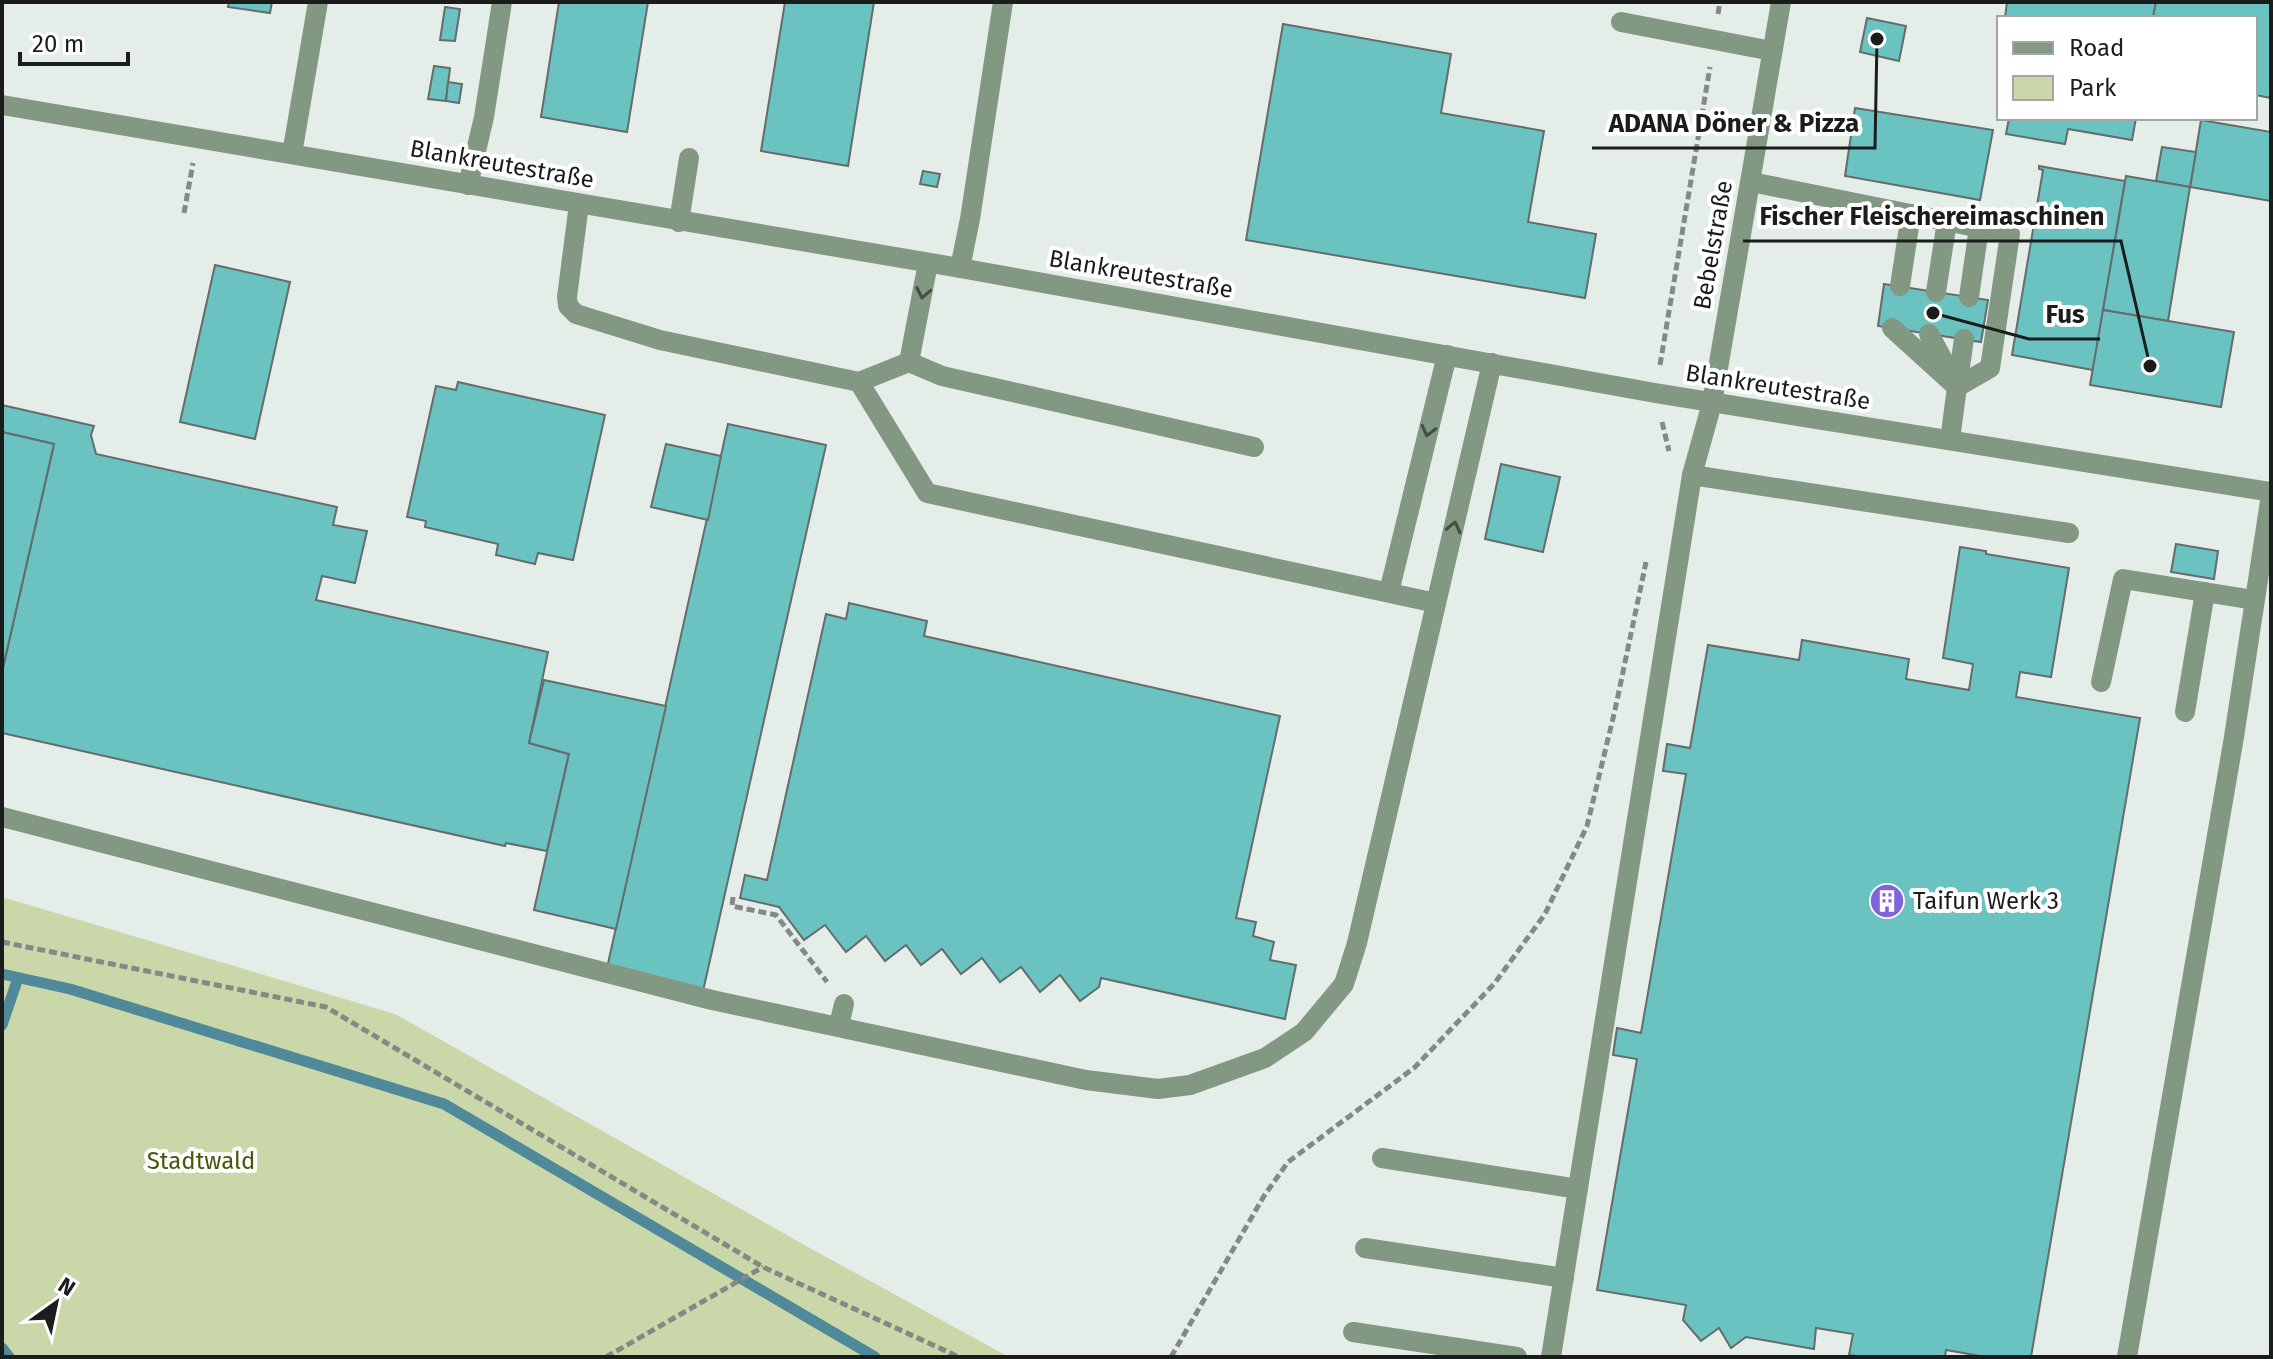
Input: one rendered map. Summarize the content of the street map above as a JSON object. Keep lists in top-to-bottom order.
{
  "streets": {
    "street": ["Blankreutestraße", "Bebelstraße"]
  },
  "crossings": [
    ["Blankreutestraße", "Bebelstraße"]
  ],
  "parks": ["Stadtwald"],
  "places": {
    "other": ["ADANA Döner & Pizza", "Fus", "Fischer Fleischereimaschinen"],
    "building": ["Taifun Werk 3"]
  },
  "legend": ["Road", "Park"],
  "scale_bar": "20 m",
  "north": "top right"
}
